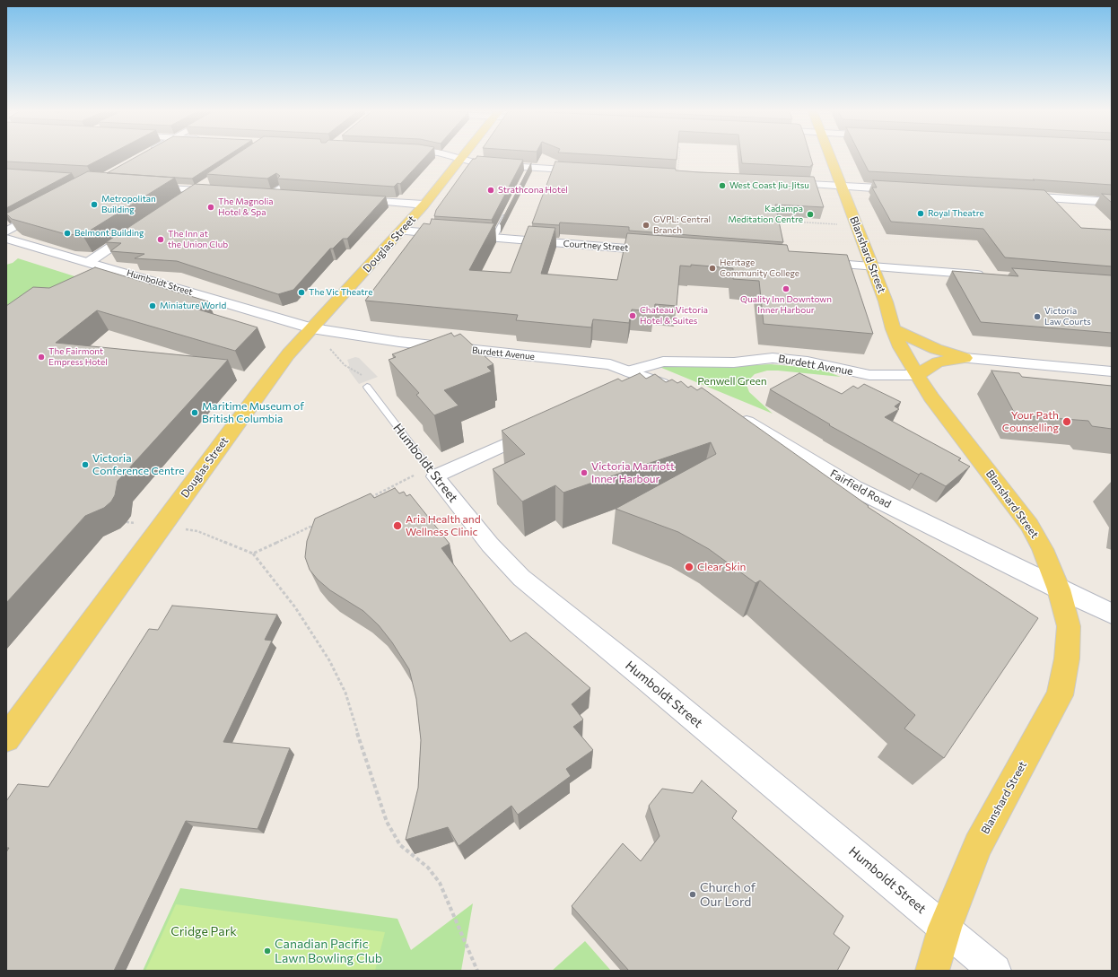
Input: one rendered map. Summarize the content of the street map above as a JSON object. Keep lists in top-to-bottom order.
{
  "streets": {
    "main road": ["Douglas Street", "Blanshard Street"],
    "street": [
      "Courtney Street",
      "Humboldt Street",
      "Burdett Avenue",
      "Fairfield Road"
    ]
  },
  "crossings": [
    ["Douglas Street", "Courtney Street"],
    ["Douglas Street", "Humboldt Street"],
    ["Douglas Street", "Burdett Avenue"],
    ["Blanshard Street", "Humboldt Street"],
    ["Blanshard Street", "Burdett Avenue"],
    ["Blanshard Street", "Fairfield Road"],
    ["Humboldt Street", "Burdett Avenue"]
  ],
  "parks": ["Penwell Green", "Cridge Park"],
  "places": [
    "West Coast Jiu-Jitsu",
    "Strathcona Hotel",
    "Metropolitan Building",
    "The Magnolia Hotel & Spa",
    "Royal Theatre",
    "Kadampa Meditation Centre",
    "GVPL: Central Branch",
    "Belmont Building",
    "The Inn at the Union Club",
    "Heritage Community College",
    "Quality Inn Downtown Inner Harbour",
    "The Vic Theatre",
    "Miniature World",
    "Chateau Victoria Hotel & Suites",
    "Victoria Law Courts",
    "The Fairmont Empress Hotel",
    "Maritime Museum of British Columbia",
    "Your Path Counselling",
    "Victoria Conference Centre",
    "Victoria Marriott Inner Harbour",
    "Aria Health and Wellness Clinic",
    "Clear Skin",
    "Church of Our Lord",
    "Canadian Pacific Lawn Bowling Club"
  ]
}
